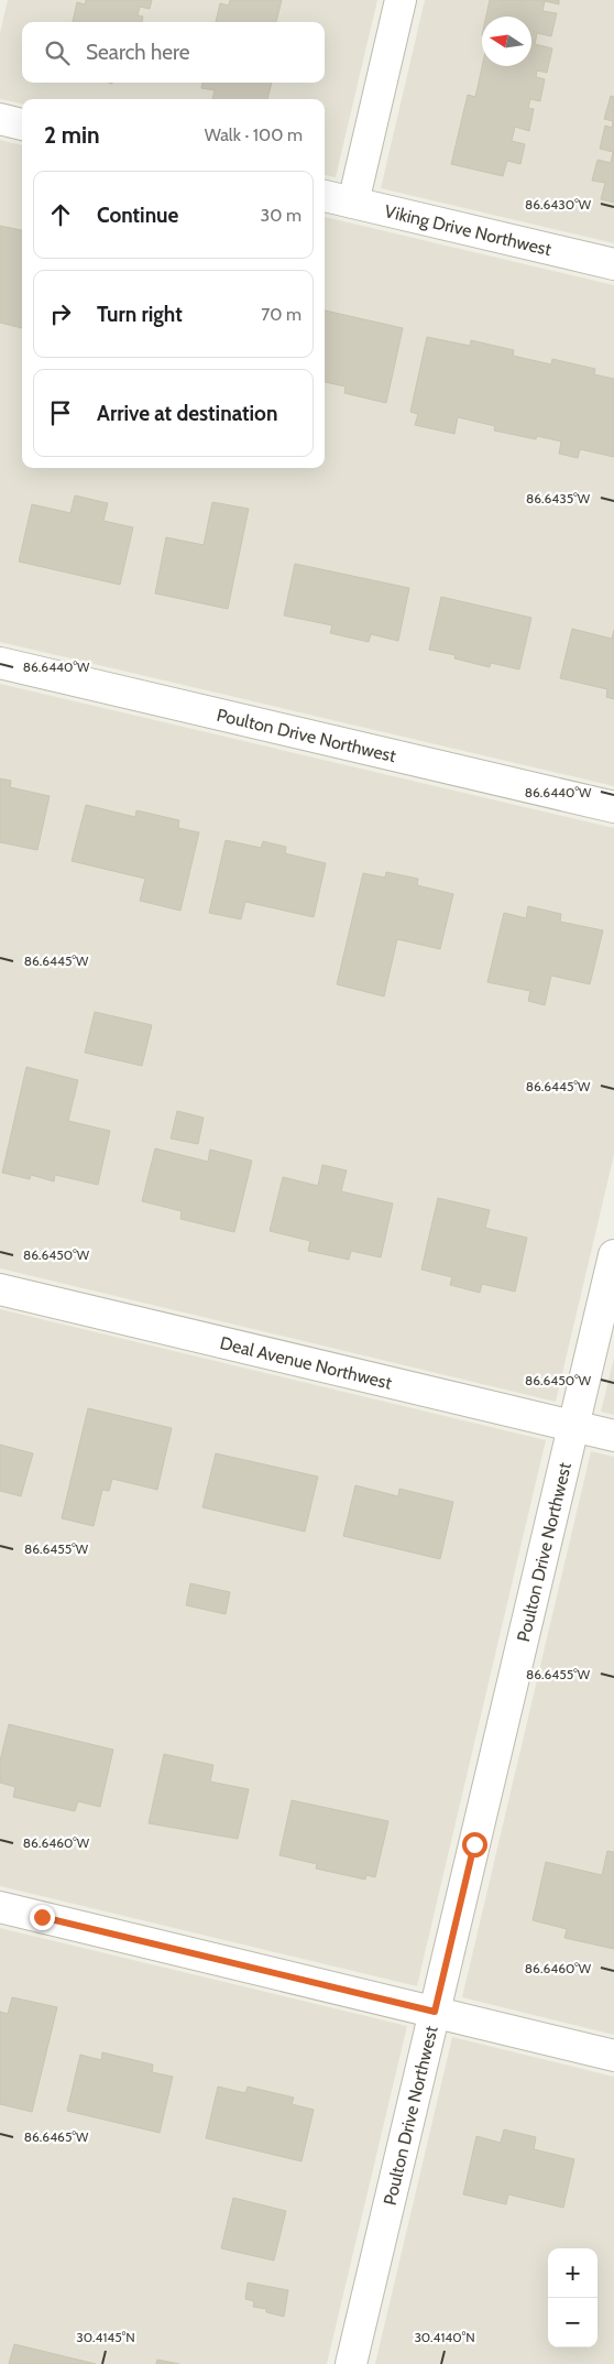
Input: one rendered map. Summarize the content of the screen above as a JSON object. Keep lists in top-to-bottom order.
{
  "streets": {
    "street": ["Viking Drive Northwest", "Poulton Drive Northwest", "Deal Avenue Northwest"]
  },
  "crossings": [
    ["Poulton Drive Northwest", "Deal Avenue Northwest"]
  ],
  "north": "left",
  "page": {
    "search": "Search here",
    "heading": ["2 min", "Walk · 100 m"],
    "list": [
      ["Continue", "30 m"],
      ["Turn right", "70 m"],
      "Arrive at destination"
    ],
    "map_buttons": ["+", "−"]
  },
  "coordinates": [
    "86.6430°W",
    "86.6435°W",
    "86.6440°W",
    "86.6445°W",
    "86.6450°W",
    "86.6455°W",
    "86.6460°W",
    "86.6465°W",
    "30.4145°N",
    "30.4140°N"
  ]
}
